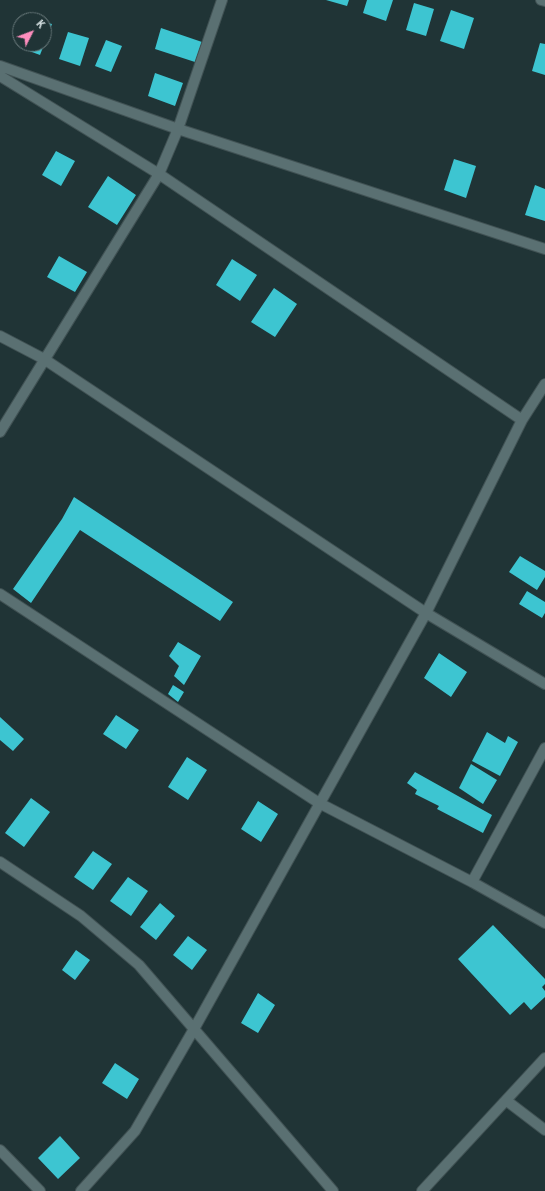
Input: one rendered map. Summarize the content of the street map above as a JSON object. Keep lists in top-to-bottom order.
{
  "north": "top right"
}
